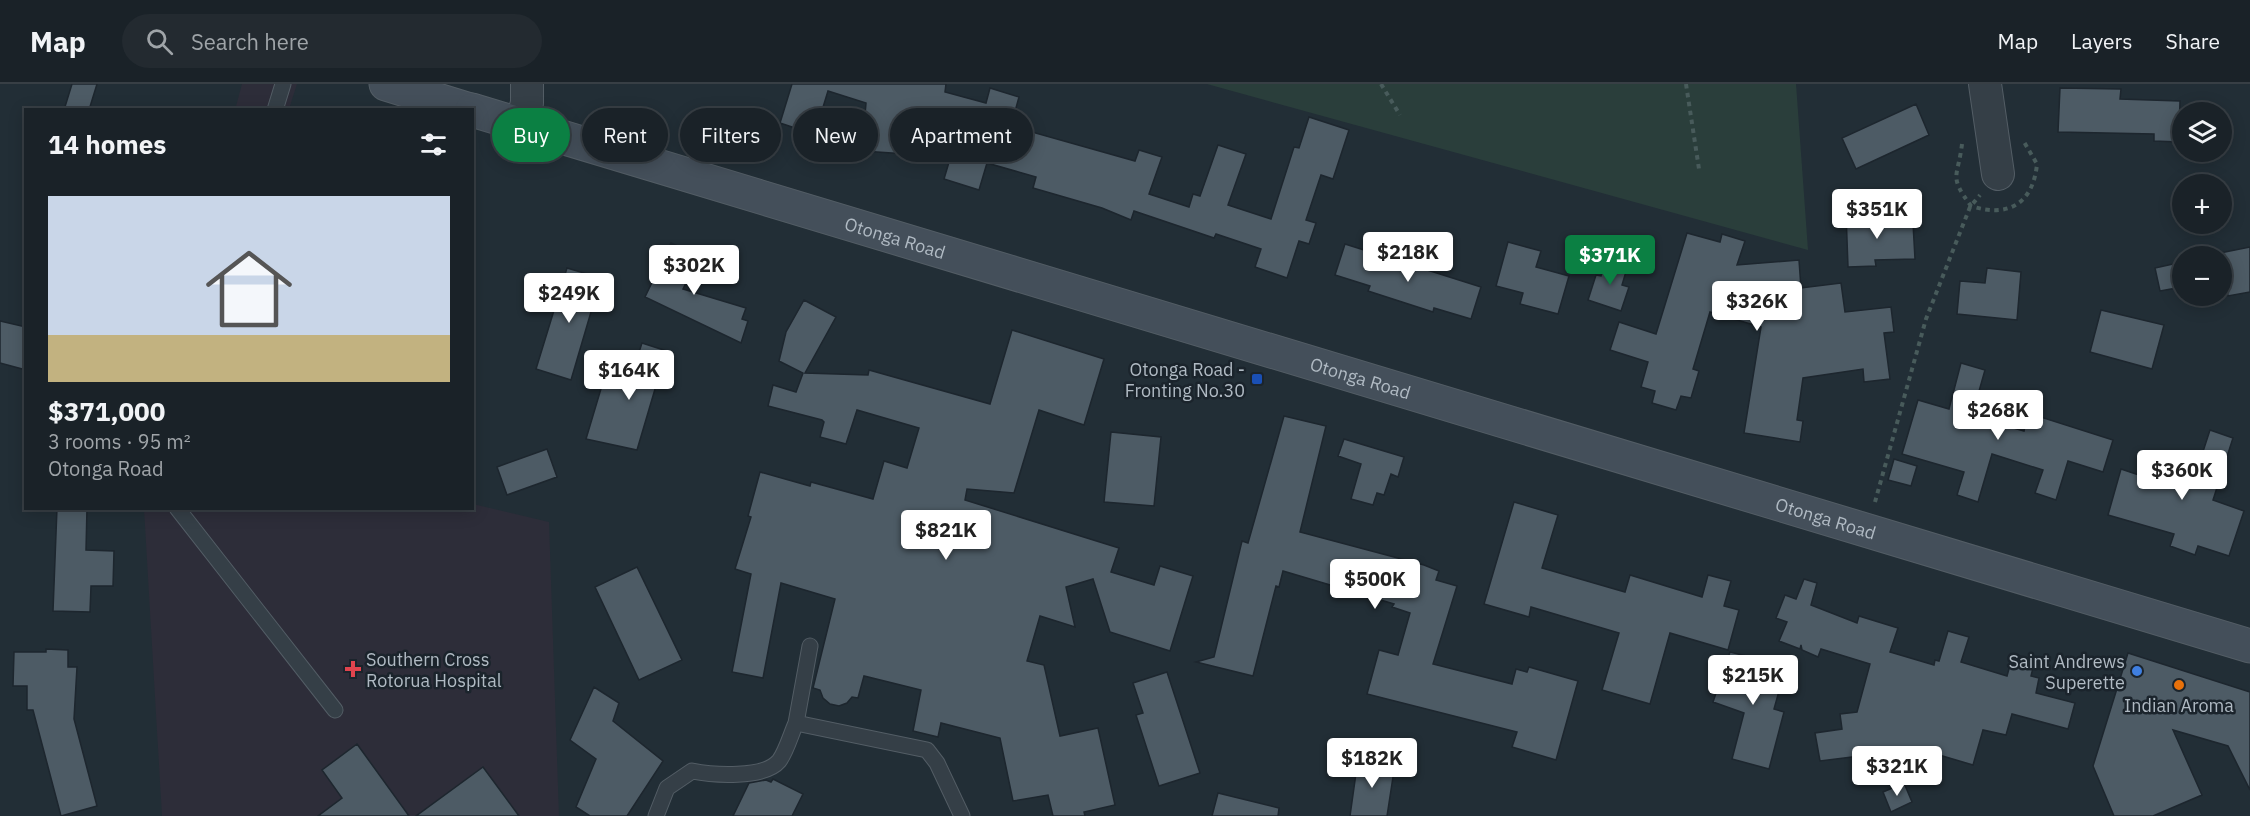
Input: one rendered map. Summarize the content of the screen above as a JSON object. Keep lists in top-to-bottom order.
{
  "streets": {
    "street": ["Otonga Road"]
  },
  "places": {
    "transit": ["Otonga Road - Fronting No.30"],
    "health": ["Southern Cross Rotorua Hospital"],
    "other": ["Saint Andrews Superette", "Indian Aroma"]
  },
  "page": {
    "header": "Map",
    "search": "Search here",
    "nav": ["Map", "Layers", "Share"],
    "map_buttons": ["+", "−"],
    "chip": [
      "Buy",
      "Rent",
      "Filters",
      "New",
      "Apartment"
    ],
    "heading": "14 homes",
    "list": [
      {
        "name": "$371,000",
        "note": "3 rooms · 95 m² · Otonga Road"
      }
    ],
    "price": [
      "$351K",
      "$218K",
      "$371K",
      "$302K",
      "$249K",
      "$326K",
      "$164K",
      "$268K",
      "$360K",
      "$821K",
      "$500K",
      "$215K",
      "$182K",
      "$321K"
    ]
  }
}
